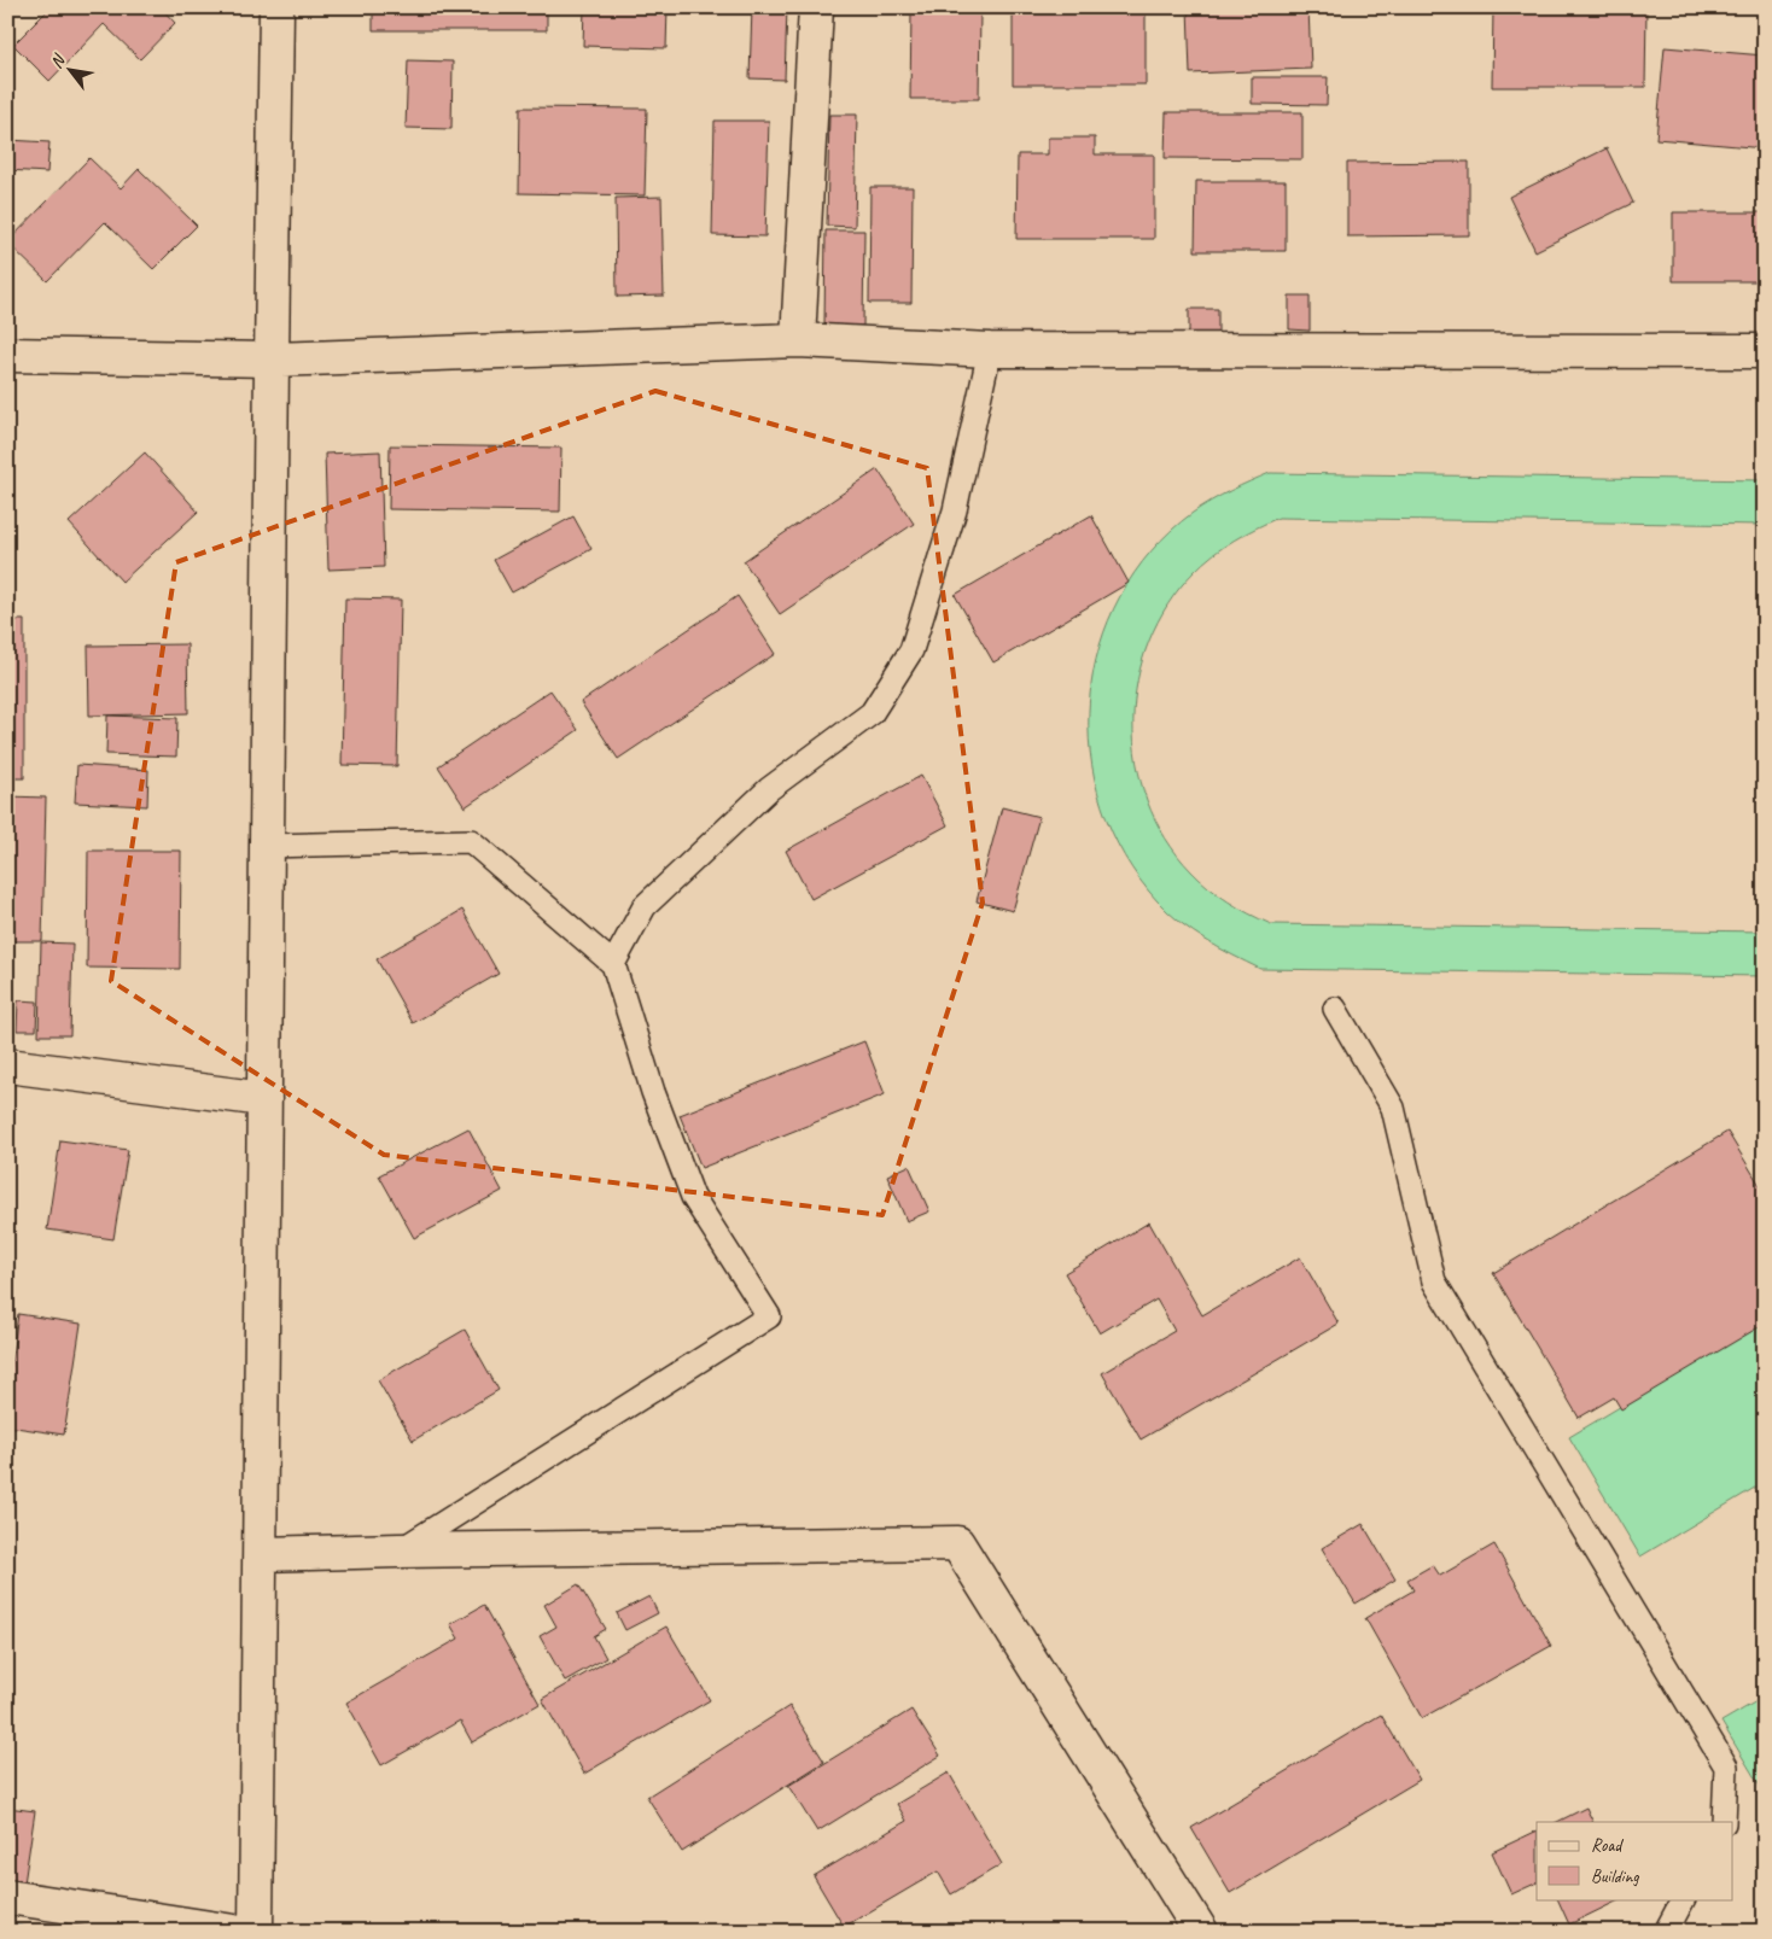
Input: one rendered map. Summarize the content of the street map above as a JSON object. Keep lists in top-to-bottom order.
{
  "legend": ["Road", "Building"],
  "north": "top left"
}
